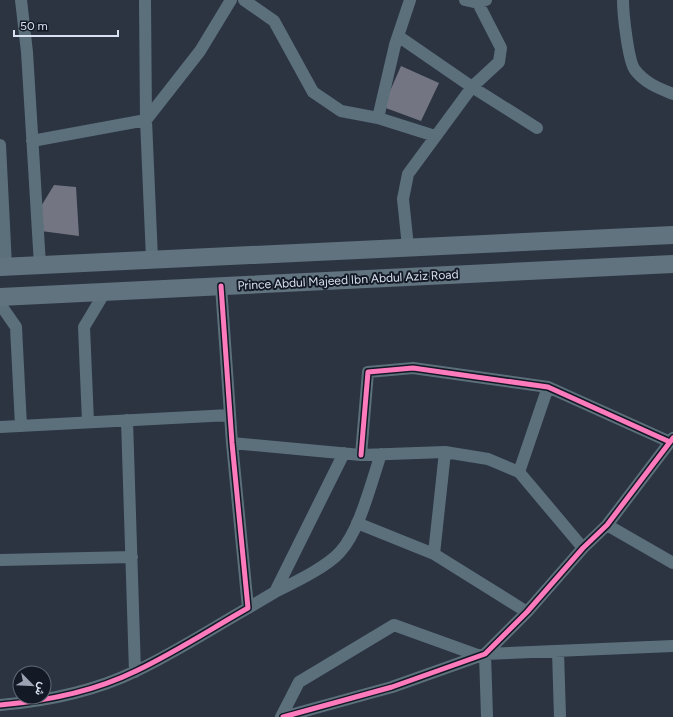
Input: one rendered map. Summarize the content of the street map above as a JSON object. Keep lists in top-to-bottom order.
{
  "streets": {
    "main road": ["Prince Abdul Majeed Ibn Abdul Aziz Road"]
  },
  "scale_bar": "50 m",
  "north": "bottom right"
}
